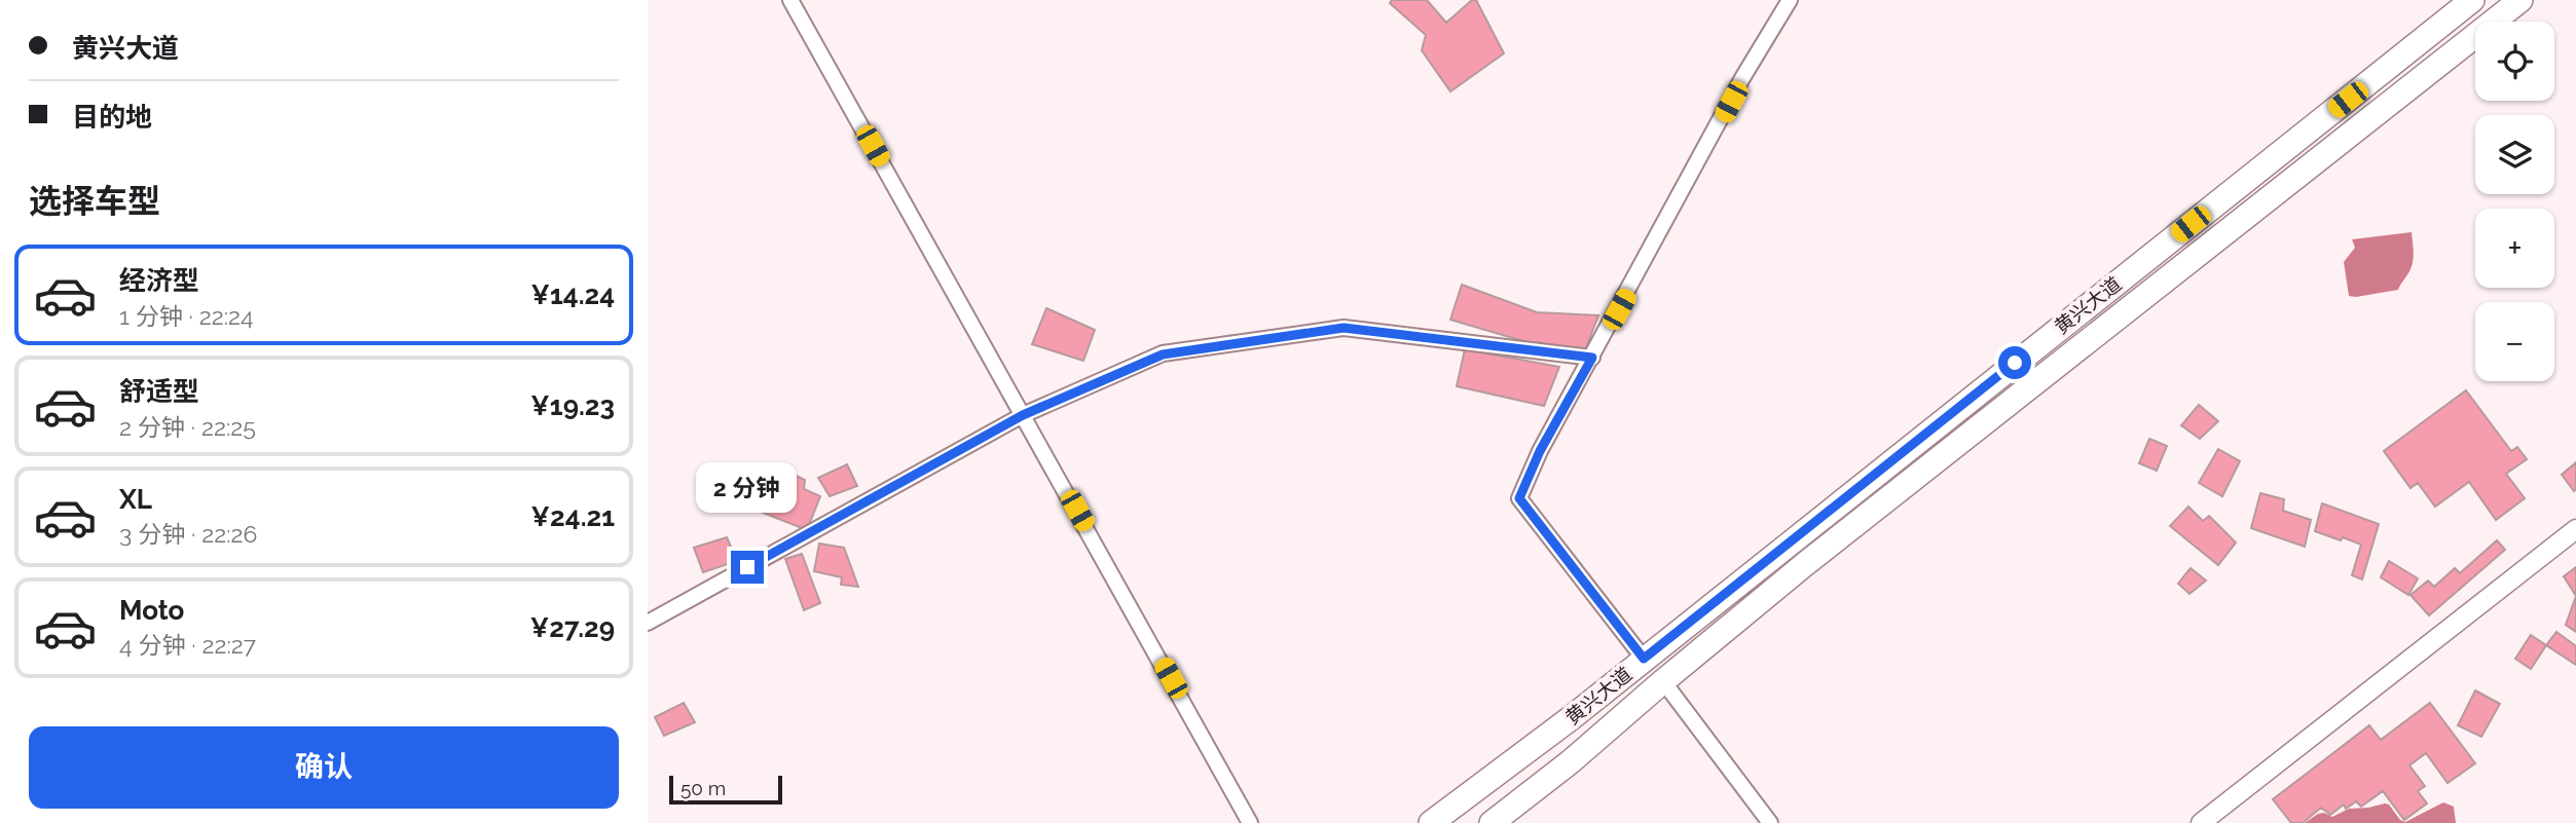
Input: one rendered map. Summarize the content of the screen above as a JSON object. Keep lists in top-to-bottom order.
{
  "streets": {
    "highway": ["黄兴大道"]
  },
  "scale_bar": "50 m",
  "page": {
    "banner": ["黄兴大道", "目的地"],
    "map_buttons": ["+", "−"],
    "heading": "选择车型",
    "list": [
      {
        "name": "经济型",
        "note": "1 分钟 · 22:24",
        "value": "¥14.24"
      },
      {
        "name": "舒适型",
        "note": "2 分钟 · 22:25",
        "value": "¥19.23"
      },
      {
        "name": "XL",
        "note": "3 分钟 · 22:26",
        "value": "¥24.21"
      },
      {
        "name": "Moto",
        "note": "4 分钟 · 22:27",
        "value": "¥27.29"
      }
    ],
    "bubble": "2 分钟",
    "buttons": "确认",
    "scale": "50 m"
  }
}
